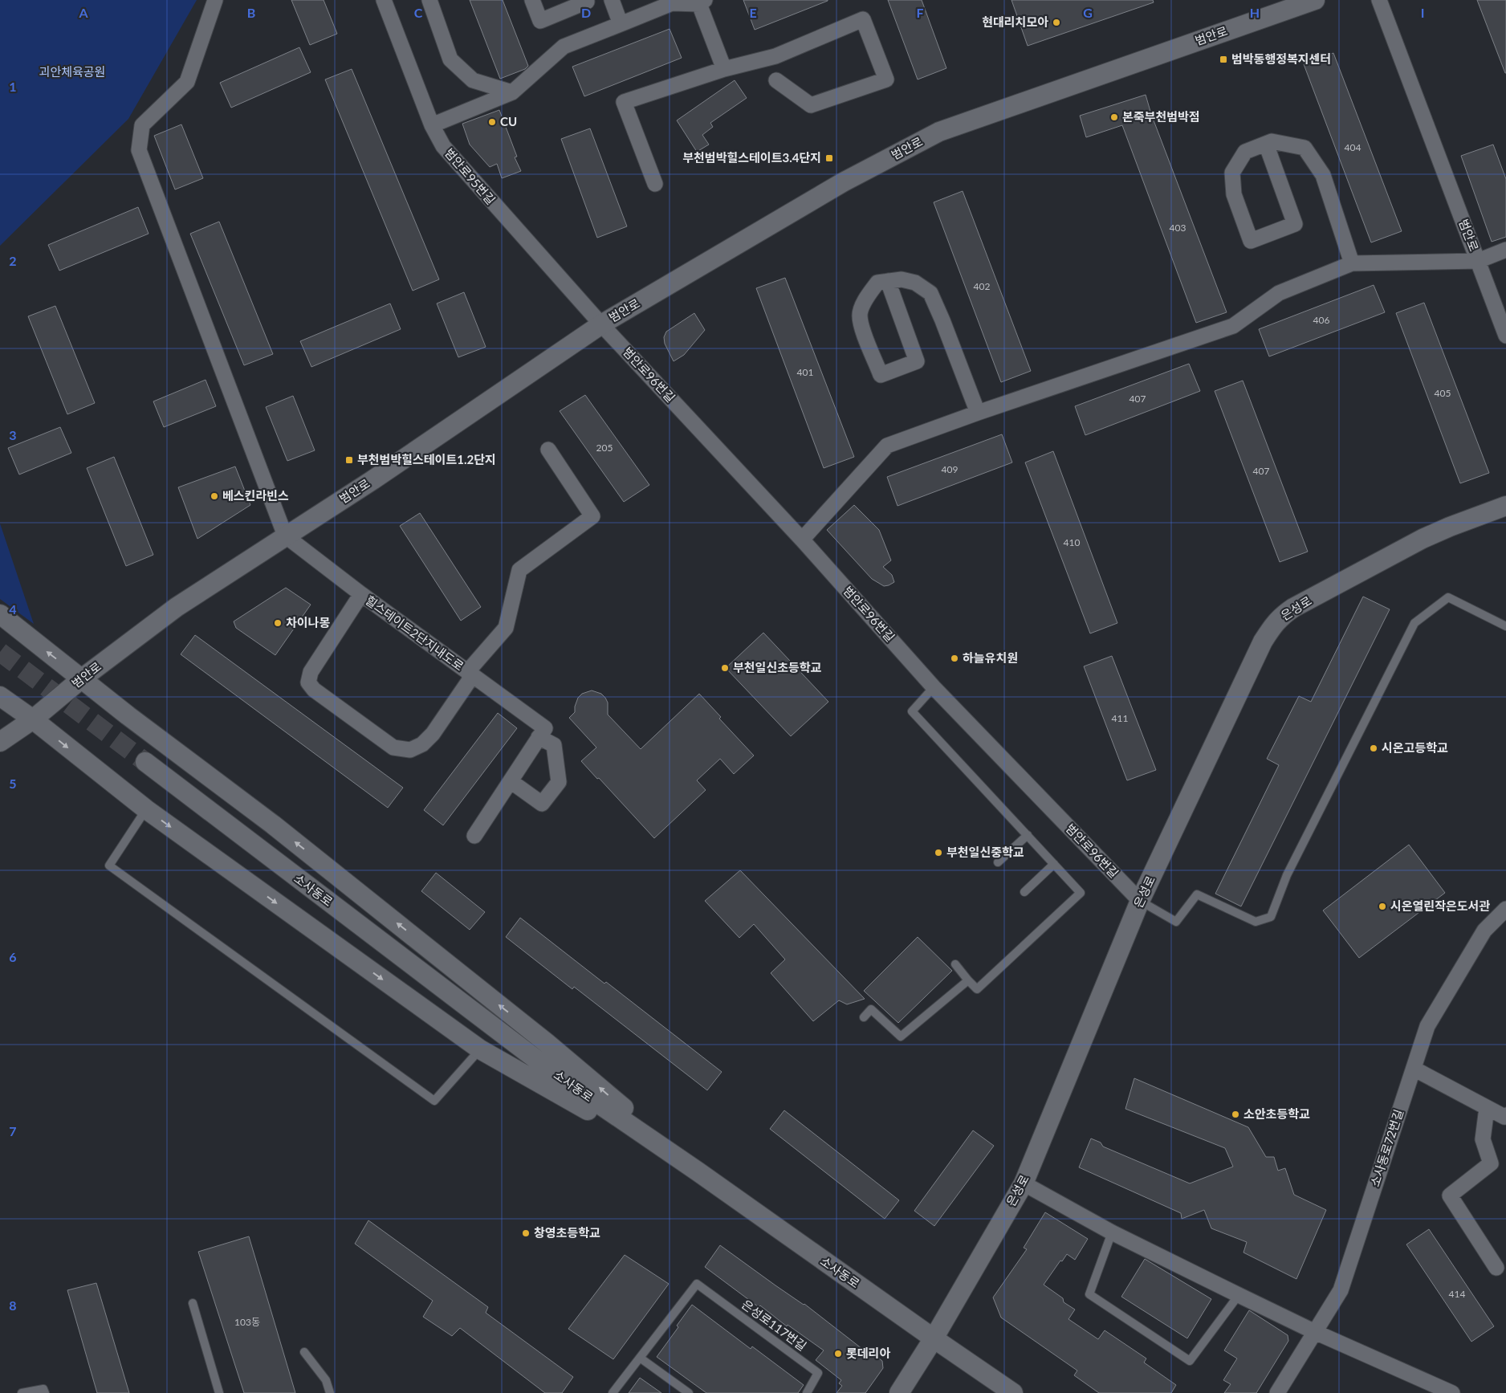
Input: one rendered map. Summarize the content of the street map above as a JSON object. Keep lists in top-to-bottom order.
{
  "streets": {
    "street": [
      "범안로",
      "범안로95번길",
      "범안로96번길",
      "은성로",
      "힐스테이트2단지내도로",
      "소사동로",
      "소사동로72번길"
    ],
    "lane": ["은성로117번길"]
  },
  "crossings": [
    ["범안로", "범안로95번길"],
    ["범안로", "범안로96번길"],
    ["범안로", "힐스테이트2단지내도로"],
    ["범안로95번길", "범안로96번길"],
    ["범안로96번길", "은성로"],
    ["은성로", "소사동로"]
  ],
  "parks": ["괴안체육공원"],
  "places": {
    "other": [
      "현대리치모아",
      "본죽부천범박점",
      "CU",
      "베스킨라빈스",
      "차이나몽",
      "하늘유치원",
      "부천일신초등학교",
      "시온고등학교",
      "부천일신중학교",
      "시온열린작은도서관",
      "소안초등학교",
      "창영초등학교",
      "롯데리아"
    ],
    "transit": ["범박동행정복지센터", "부천범박힐스테이트3.4단지", "부천범박힐스테이트1.2단지"]
  },
  "house_numbers": [
    "404",
    "403",
    "402",
    "406",
    "401",
    "405",
    "407",
    "205",
    "409",
    "407",
    "410",
    "411",
    "414",
    "103동"
  ],
  "grid": {
    "columns": [
      "A",
      "B",
      "C",
      "D",
      "E",
      "F",
      "G",
      "H",
      "I"
    ],
    "rows": [
      "1",
      "2",
      "3",
      "4",
      "5",
      "6",
      "7",
      "8"
    ]
  }
}
